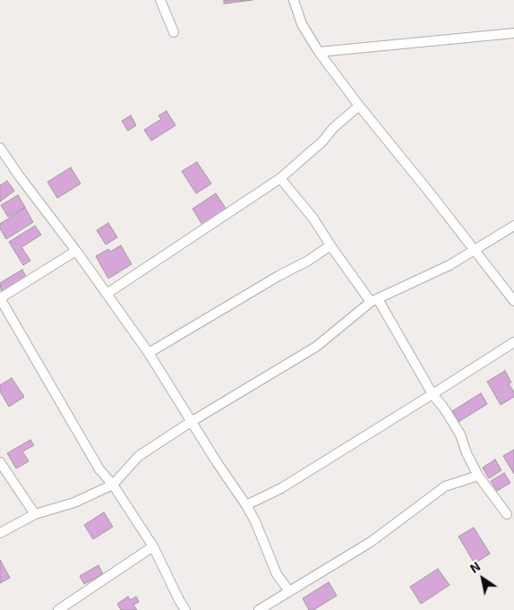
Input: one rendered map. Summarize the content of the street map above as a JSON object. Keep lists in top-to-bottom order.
{
  "north": "top left"
}
